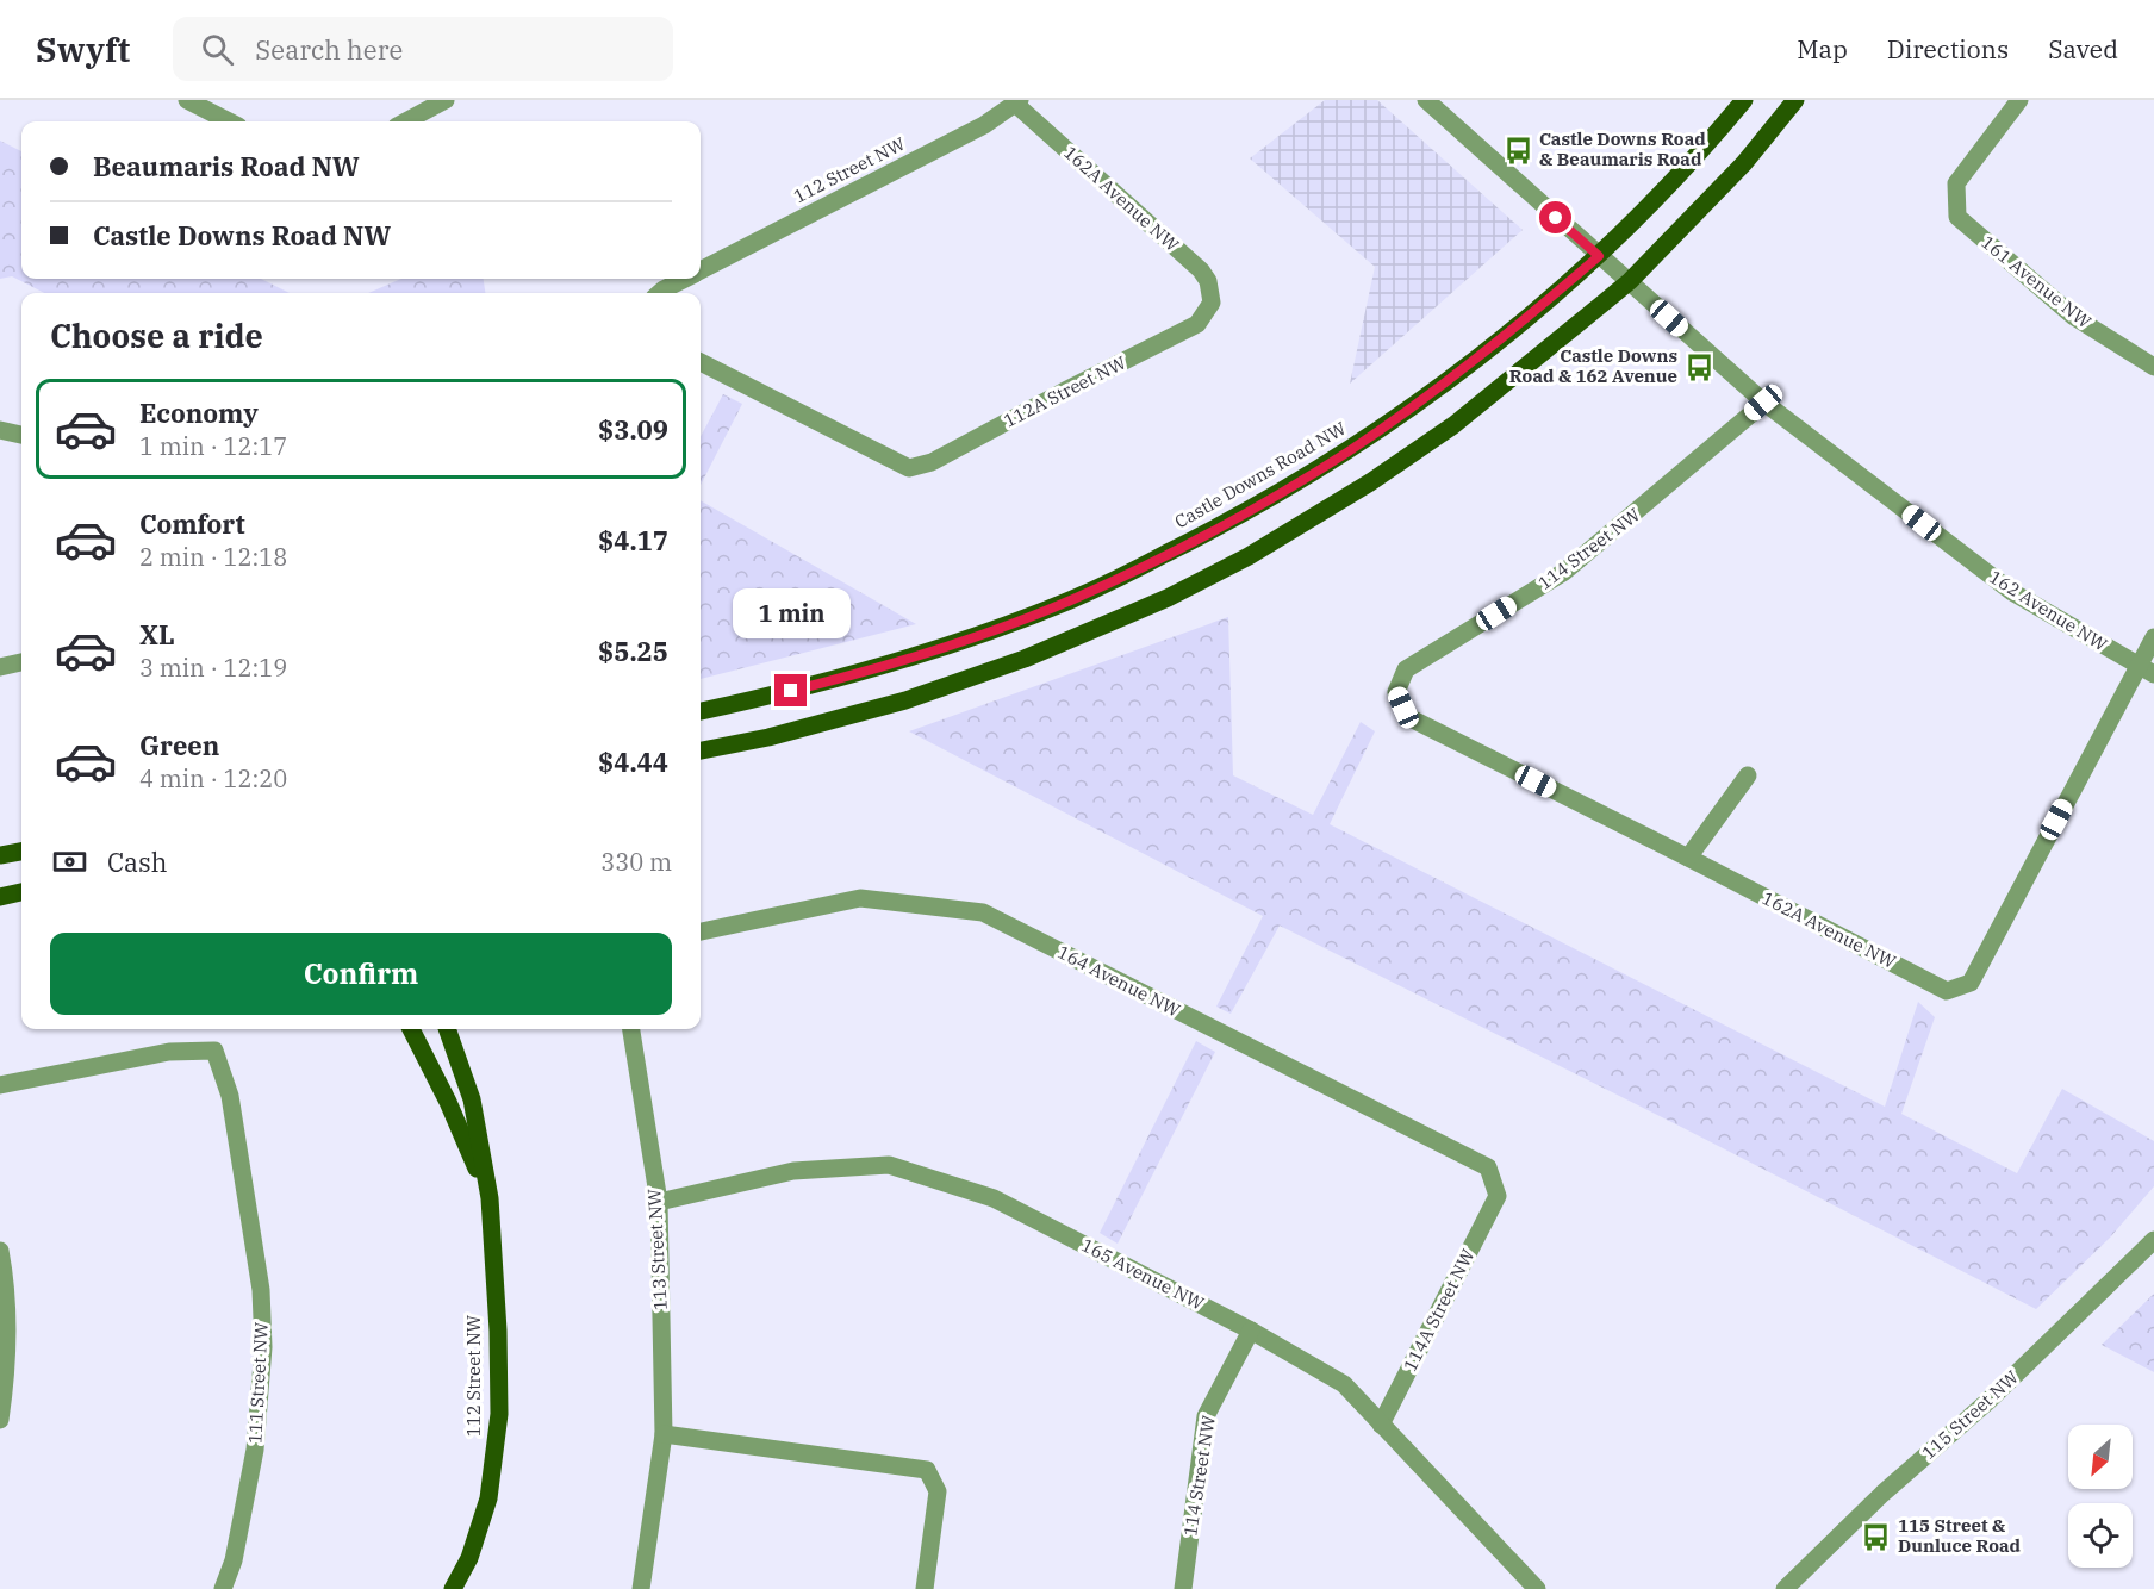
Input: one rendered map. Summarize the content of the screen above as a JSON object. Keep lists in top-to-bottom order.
{
  "streets": {
    "main road": ["112 Street NW", "Castle Downs Road NW"],
    "street": [
      "162A Avenue NW",
      "161 Avenue NW",
      "112A Street NW",
      "114 Street NW",
      "162 Avenue NW",
      "164 Avenue NW",
      "113 Street NW",
      "165 Avenue NW",
      "114A Street NW",
      "111 Street NW",
      "115 Street NW"
    ]
  },
  "crossings": [
    ["112 Street NW", "162A Avenue NW"],
    ["162A Avenue NW", "112A Street NW"],
    ["162A Avenue NW", "114 Street NW"],
    ["162A Avenue NW", "162 Avenue NW"],
    ["Castle Downs Road NW", "162 Avenue NW"],
    ["114 Street NW", "162 Avenue NW"],
    ["114 Street NW", "165 Avenue NW"],
    ["164 Avenue NW", "114A Street NW"],
    ["113 Street NW", "165 Avenue NW"],
    ["165 Avenue NW", "114A Street NW"]
  ],
  "places": {
    "bus stop": ["Castle Downs Road & Beaumaris Road", "Castle Downs Road & 162 Avenue", "115 Street & Dunluce Road"]
  },
  "north": "bottom left",
  "page": {
    "header": "Swyft",
    "search": "Search here",
    "nav": ["Map", "Directions", "Saved"],
    "banner": ["Beaumaris Road NW", "Castle Downs Road NW"],
    "heading": "Choose a ride",
    "list": [
      {
        "name": "Economy",
        "note": "1 min · 12:17",
        "value": "$3.09"
      },
      {
        "name": "Comfort",
        "note": "2 min · 12:18",
        "value": "$4.17"
      },
      {
        "name": "XL",
        "note": "3 min · 12:19",
        "value": "$5.25"
      },
      {
        "name": "Green",
        "note": "4 min · 12:20",
        "value": "$4.44"
      }
    ],
    "bubble": "1 min",
    "pay": ["Cash", "330 m"],
    "buttons": "Confirm"
  }
}
